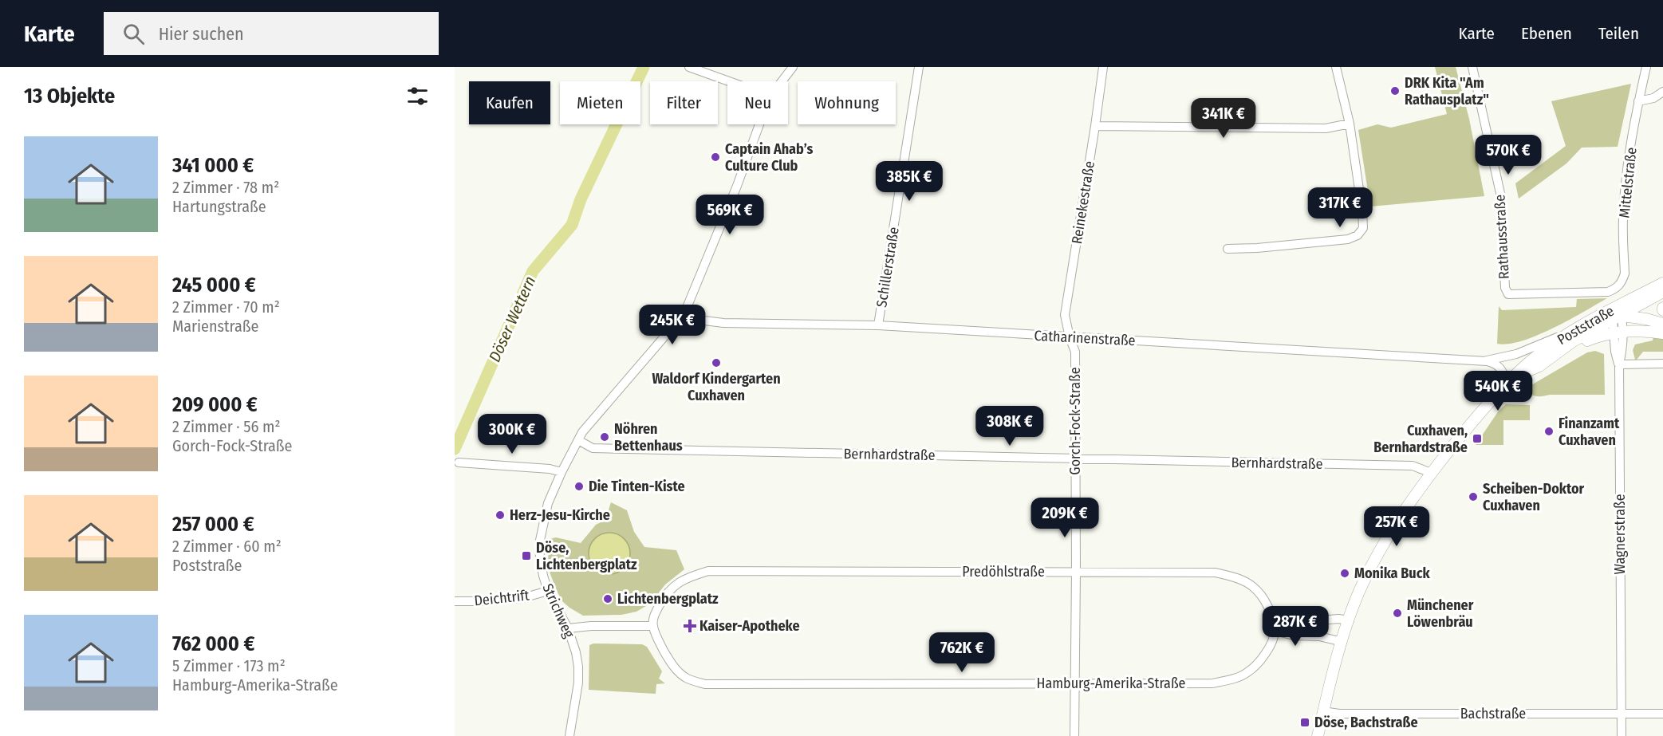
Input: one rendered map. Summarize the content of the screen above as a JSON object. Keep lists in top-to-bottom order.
{
  "streets": {
    "street": [
      "Mittelstraße",
      "Reinekestraße",
      "Rathausstraße",
      "Schillerstraße",
      "Poststraße",
      "Catharinenstraße",
      "Gorch-Fock-Straße",
      "Bernhardstraße",
      "Wagnerstraße",
      "Predöhlstraße",
      "Deichtrift",
      "Strichweg",
      "Hamburg-Amerika-Straße",
      "Bachstraße"
    ]
  },
  "crossings": [
    ["Mittelstraße", "Rathausstraße"],
    ["Reinekestraße", "Catharinenstraße"],
    ["Reinekestraße", "Gorch-Fock-Straße"],
    ["Schillerstraße", "Catharinenstraße"],
    ["Poststraße", "Catharinenstraße"],
    ["Poststraße", "Bernhardstraße"],
    ["Poststraße", "Wagnerstraße"],
    ["Poststraße", "Bachstraße"],
    ["Catharinenstraße", "Gorch-Fock-Straße"],
    ["Catharinenstraße", "Strichweg"],
    ["Gorch-Fock-Straße", "Bernhardstraße"],
    ["Gorch-Fock-Straße", "Predöhlstraße"],
    ["Gorch-Fock-Straße", "Hamburg-Amerika-Straße"],
    ["Bernhardstraße", "Strichweg"],
    ["Wagnerstraße", "Bachstraße"],
    ["Predöhlstraße", "Hamburg-Amerika-Straße"],
    ["Deichtrift", "Strichweg"]
  ],
  "water": ["Döser Wettern"],
  "places": {
    "other": [
      "DRK Kita \"Am Rathausplatz\"",
      "Captain Ahab’s Culture Club",
      "Waldorf Kindergarten Cuxhaven",
      "Finanzamt Cuxhaven",
      "Nöhren Bettenhaus",
      "Die Tinten-Kiste",
      "Scheiben-Doktor Cuxhaven",
      "Herz-Jesu-Kirche",
      "Monika Buck",
      "Lichtenbergplatz",
      "Münchener Löwenbräu"
    ],
    "transit": ["Cuxhaven, Bernhardstraße", "Döse, Lichtenbergplatz", "Döse, Bachstraße"],
    "health": ["Kaiser-Apotheke"]
  },
  "page": {
    "header": "Karte",
    "search": "Hier suchen",
    "nav": ["Karte", "Ebenen", "Teilen"],
    "heading": "13 Objekte",
    "chip": [
      "Kaufen",
      "Mieten",
      "Filter",
      "Neu",
      "Wohnung"
    ],
    "price": [
      "341K €",
      "570K €",
      "385K €",
      "317K €",
      "569K €",
      "245K €",
      "540K €",
      "308K €",
      "300K €",
      "209K €",
      "257K €",
      "287K €",
      "762K €"
    ],
    "list": [
      {
        "name": "341 000 €",
        "note": "2 Zimmer · 78 m² · Hartungstraße"
      },
      {
        "name": "245 000 €",
        "note": "2 Zimmer · 70 m² · Marienstraße"
      },
      {
        "name": "209 000 €",
        "note": "2 Zimmer · 56 m² · Gorch-Fock-Straße"
      },
      {
        "name": "257 000 €",
        "note": "2 Zimmer · 60 m² · Poststraße"
      },
      {
        "name": "762 000 €",
        "note": "5 Zimmer · 173 m² · Hamburg-Amerika-Straße"
      }
    ]
  }
}
